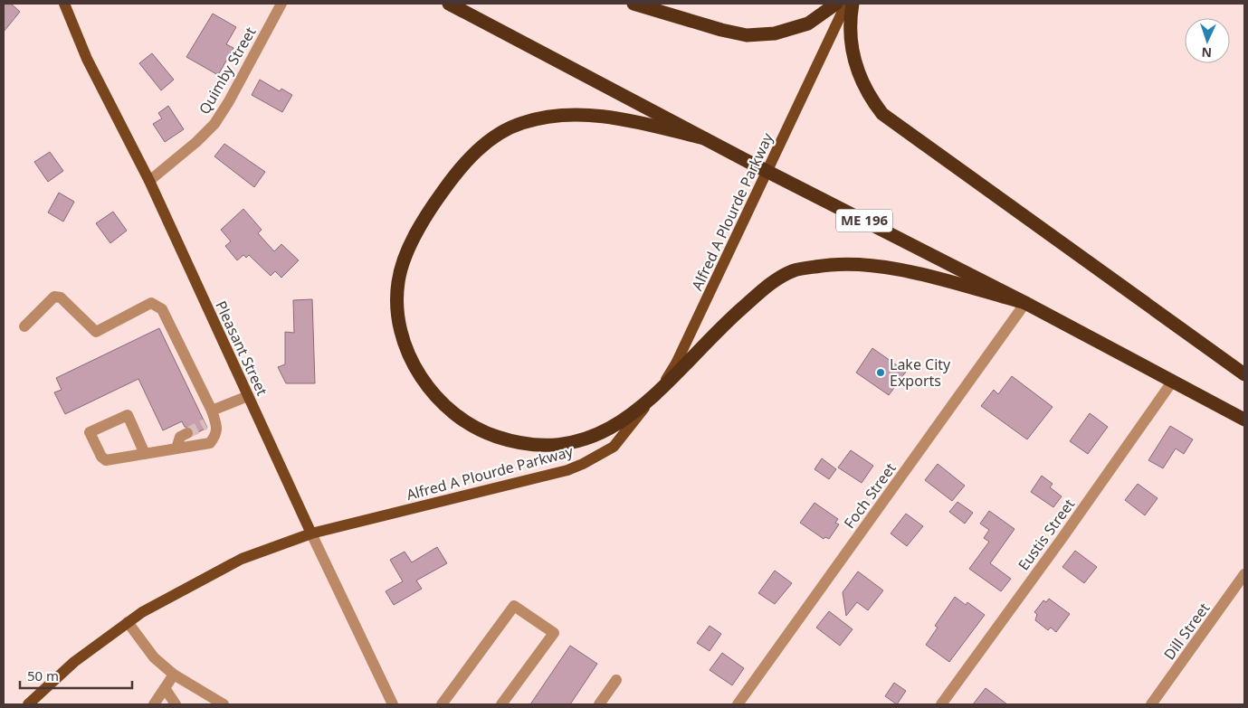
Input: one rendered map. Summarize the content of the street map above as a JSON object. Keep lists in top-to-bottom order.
{
  "streets": {
    "highway": ["ME 196"],
    "main road": ["Alfred A Plourde Parkway", "Pleasant Street"],
    "street": [
      "Quimby Street",
      "Foch Street",
      "Eustis Street",
      "Dill Street"
    ]
  },
  "crossings": [
    ["Quimby Street", "Pleasant Street"],
    ["Alfred A Plourde Parkway", "Pleasant Street"],
    ["ME 196", "Foch Street"],
    ["ME 196", "Eustis Street"]
  ],
  "places": ["Lake City Exports"],
  "scale_bar": "50 m",
  "north": "bottom"
}
